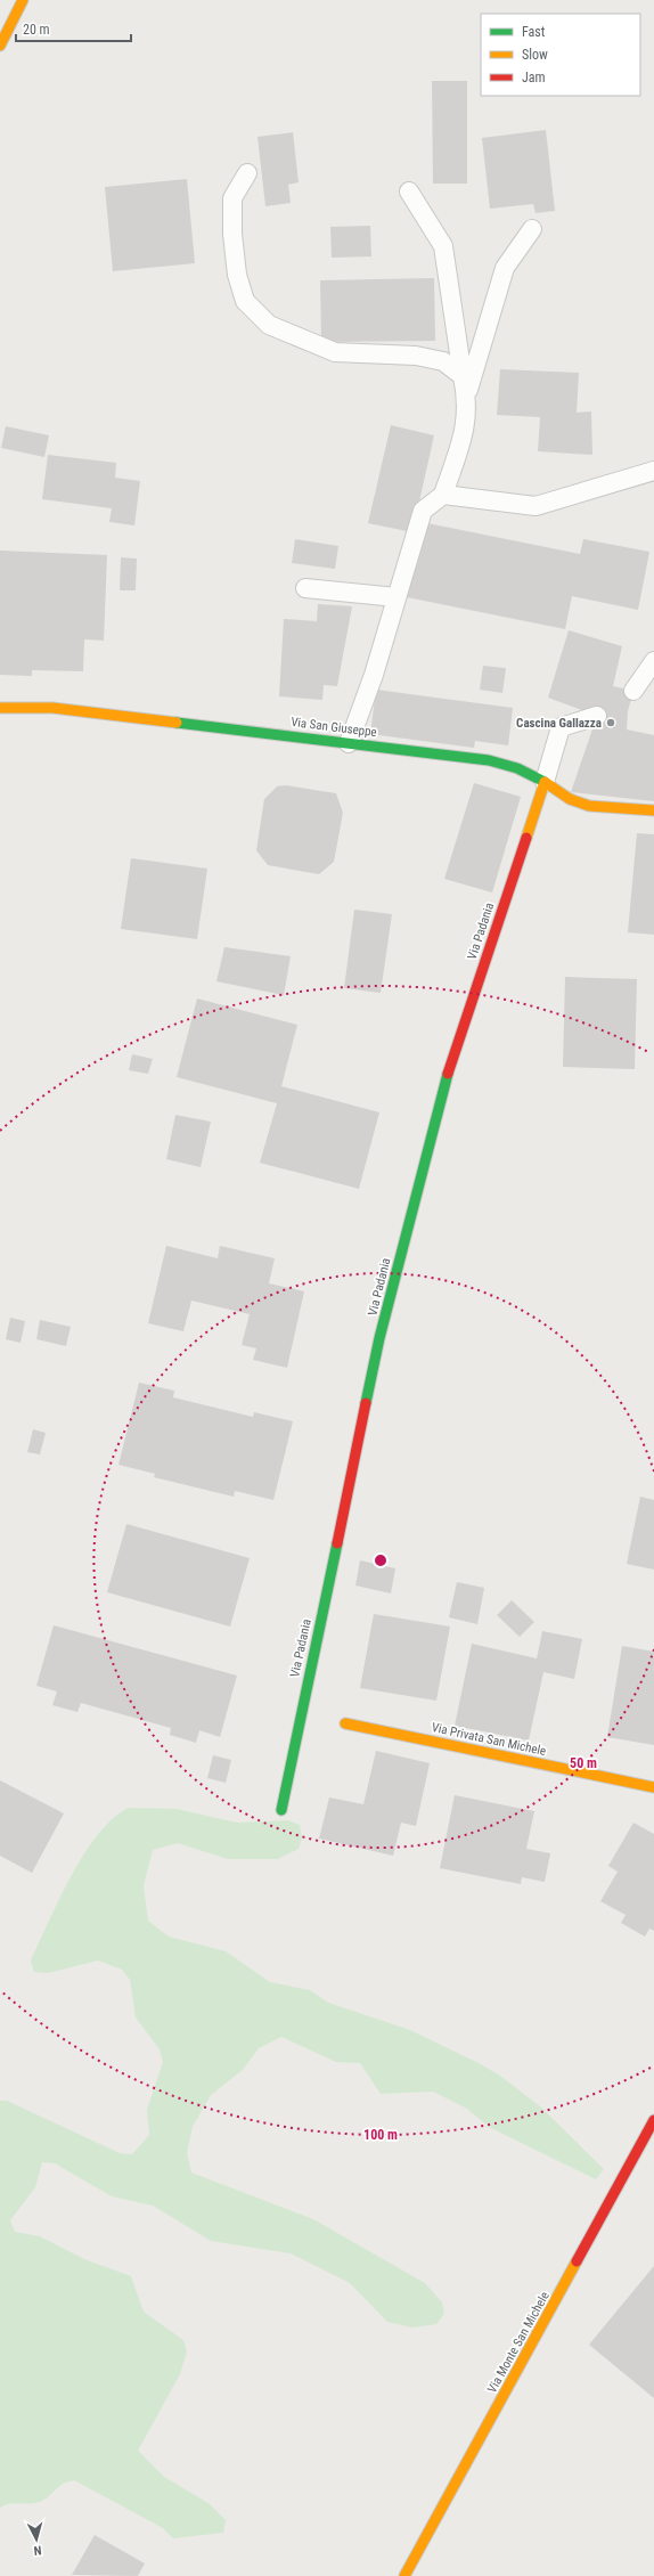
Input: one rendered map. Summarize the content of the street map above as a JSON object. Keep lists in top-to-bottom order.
{
  "streets": {
    "main road": [
      "Via San Giuseppe",
      "Via Padania",
      "Via Privata San Michele",
      "Via Monte San Michele"
    ]
  },
  "crossings": [
    ["Via San Giuseppe", "Via Padania"]
  ],
  "places": ["Cascina Gallazza"],
  "legend": ["Fast", "Slow", "Jam"],
  "scale_bar": "20 m",
  "north": "bottom",
  "rings": ["50 m", "100 m"]
}
